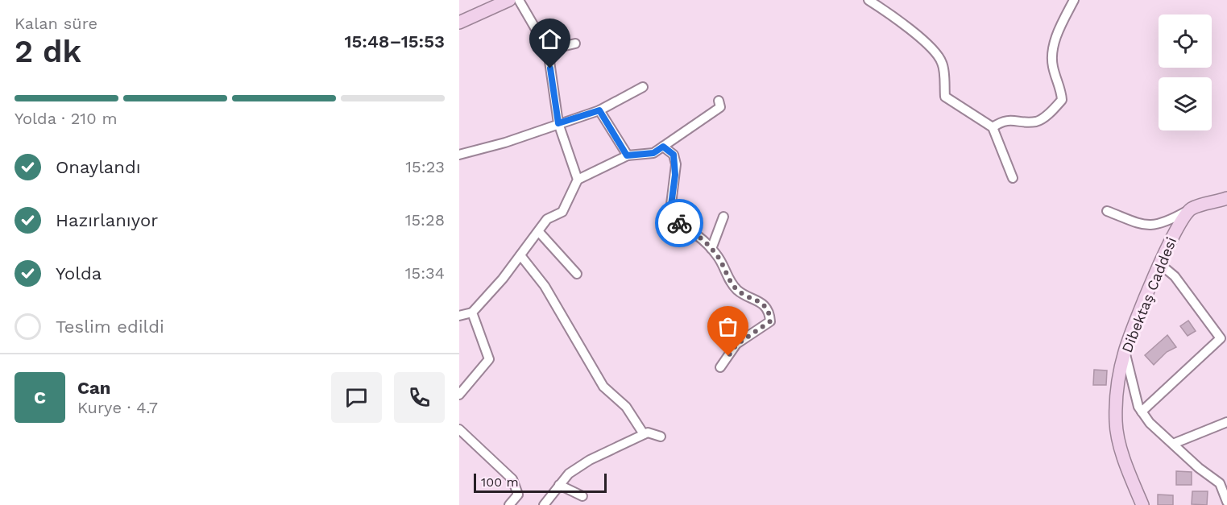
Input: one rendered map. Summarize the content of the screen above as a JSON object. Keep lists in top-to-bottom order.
{
  "streets": {
    "street": ["Dibektaş Caddesi"]
  },
  "scale_bar": "100 m",
  "page": {
    "heading": ["2 dk", "Kalan süre", "15:48–15:53"],
    "panel": ["Can", "Kurye · 4.7"],
    "bar": "Yolda · 210 m",
    "list": [
      ["Onaylandı", "15:23"],
      ["Hazırlanıyor", "15:28"],
      ["Yolda", "15:34"],
      "Teslim edildi"
    ],
    "round": "C",
    "scale": "100 m"
  }
}
